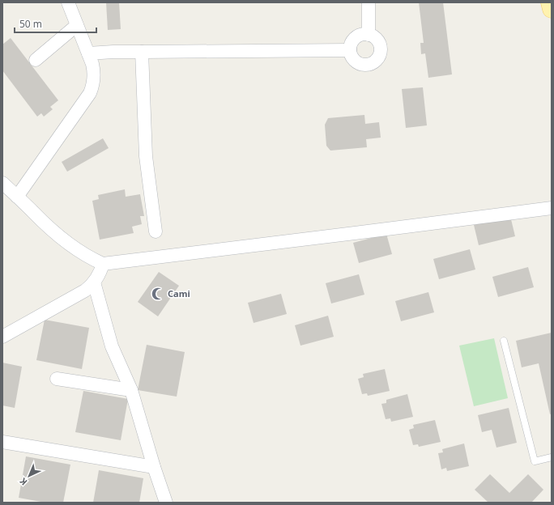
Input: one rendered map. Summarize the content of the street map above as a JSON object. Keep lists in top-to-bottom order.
{
  "places": {
    "mosque": ["Cami"]
  },
  "scale_bar": "50 m",
  "north": "bottom left"
}
